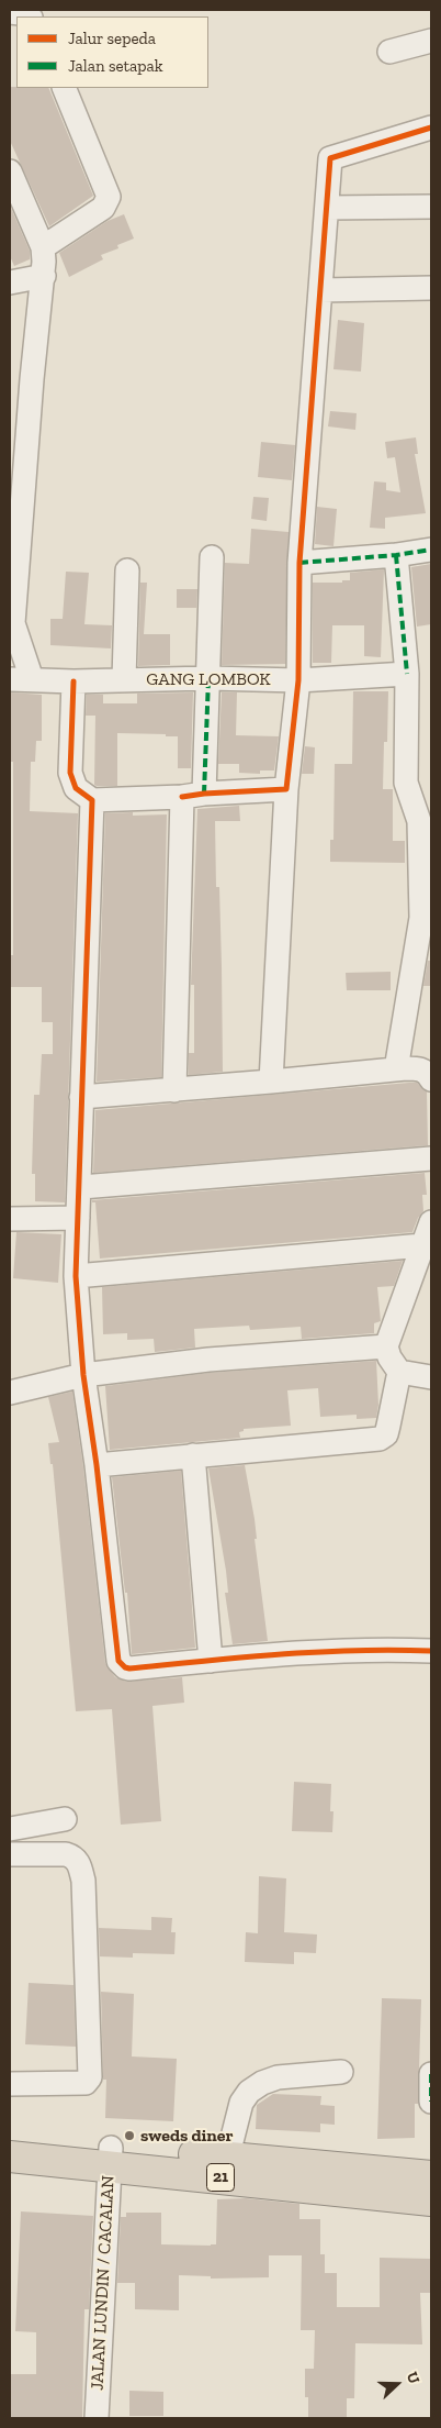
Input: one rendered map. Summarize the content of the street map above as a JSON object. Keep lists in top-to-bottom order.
{
  "streets": {
    "highway": ["21"],
    "street": ["GANG LOMBOK", "JALAN LUNDIN / CACALAN"]
  },
  "crossings": [
    ["21", "JALAN LUNDIN / CACALAN"]
  ],
  "places": ["sweds diner"],
  "legend": ["Jalur sepeda", "Jalan setapak"],
  "north": "right"
}
